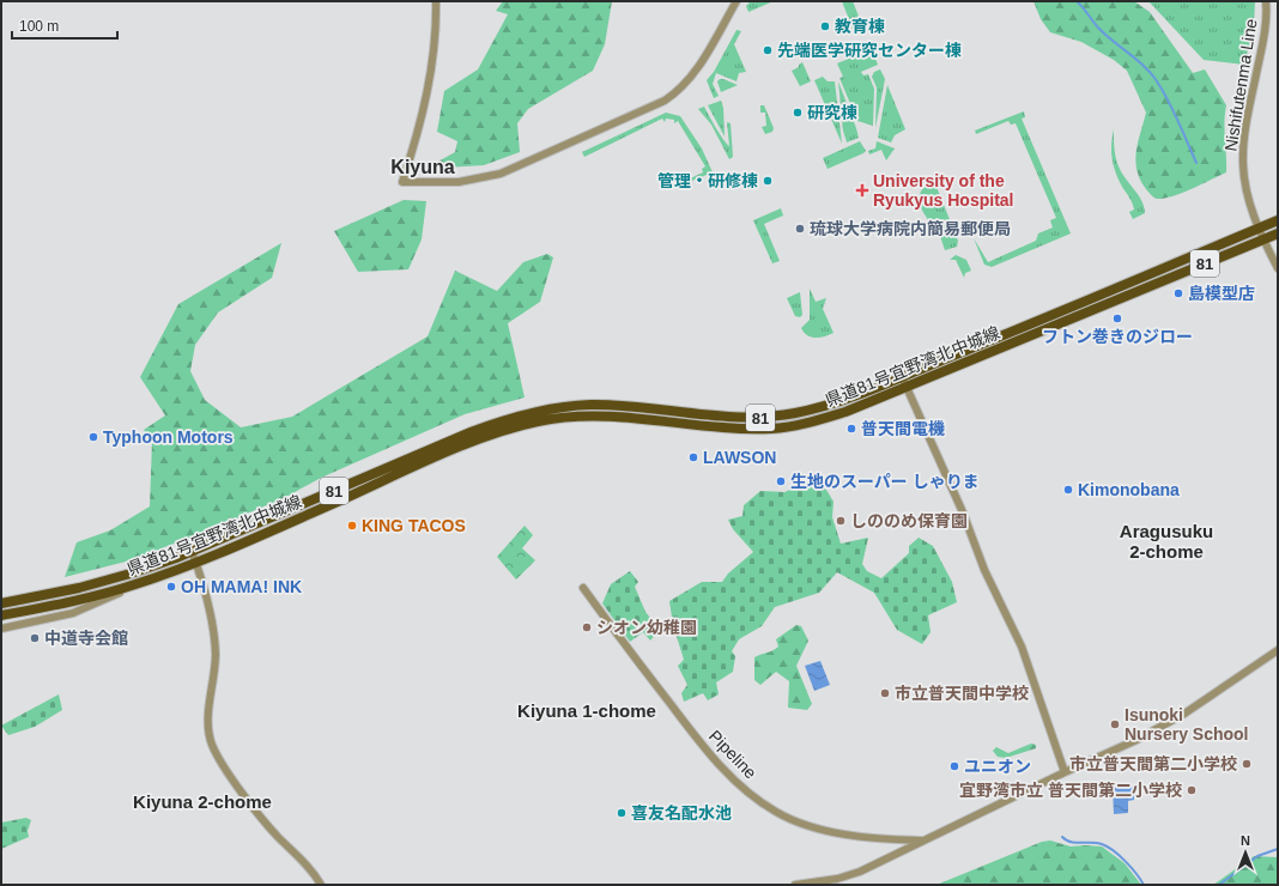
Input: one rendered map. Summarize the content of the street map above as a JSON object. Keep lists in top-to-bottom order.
{
  "streets": {
    "main road": ["81", "県道81号宜野湾北中城線"],
    "street": ["Nishifutenma Line", "Pipeline"]
  },
  "crossings": [
    ["Nishifutenma Line", "県道81号宜野湾北中城線"]
  ],
  "districts": [
    "Kiyuna",
    "Aragusuku 2-chome",
    "Kiyuna 1-chome",
    "Kiyuna 2-chome"
  ],
  "places": {
    "other": [
      "教育棟",
      "先端医学研究センター棟",
      "研究棟",
      "管理・研修棟",
      "琉球大学病院内簡易郵便局",
      "島模型店",
      "フトン巻きのジロー",
      "普天間電機",
      "Typhoon Motors",
      "LAWSON",
      "生地のスーパー しゃりま",
      "Kimonobana",
      "しののめ保育園",
      "KING TACOS",
      "OH MAMA! INK",
      "シオン幼稚園",
      "中道寺会館",
      "市立普天間中学校",
      "Isunoki Nursery School",
      "市立普天間第二小学校",
      "ユニオン",
      "宜野湾市立 普天間第二小学校",
      "喜友名配水池"
    ],
    "health": ["University of the Ryukyus Hospital"]
  },
  "scale_bar": "100 m",
  "north": "top"
}
